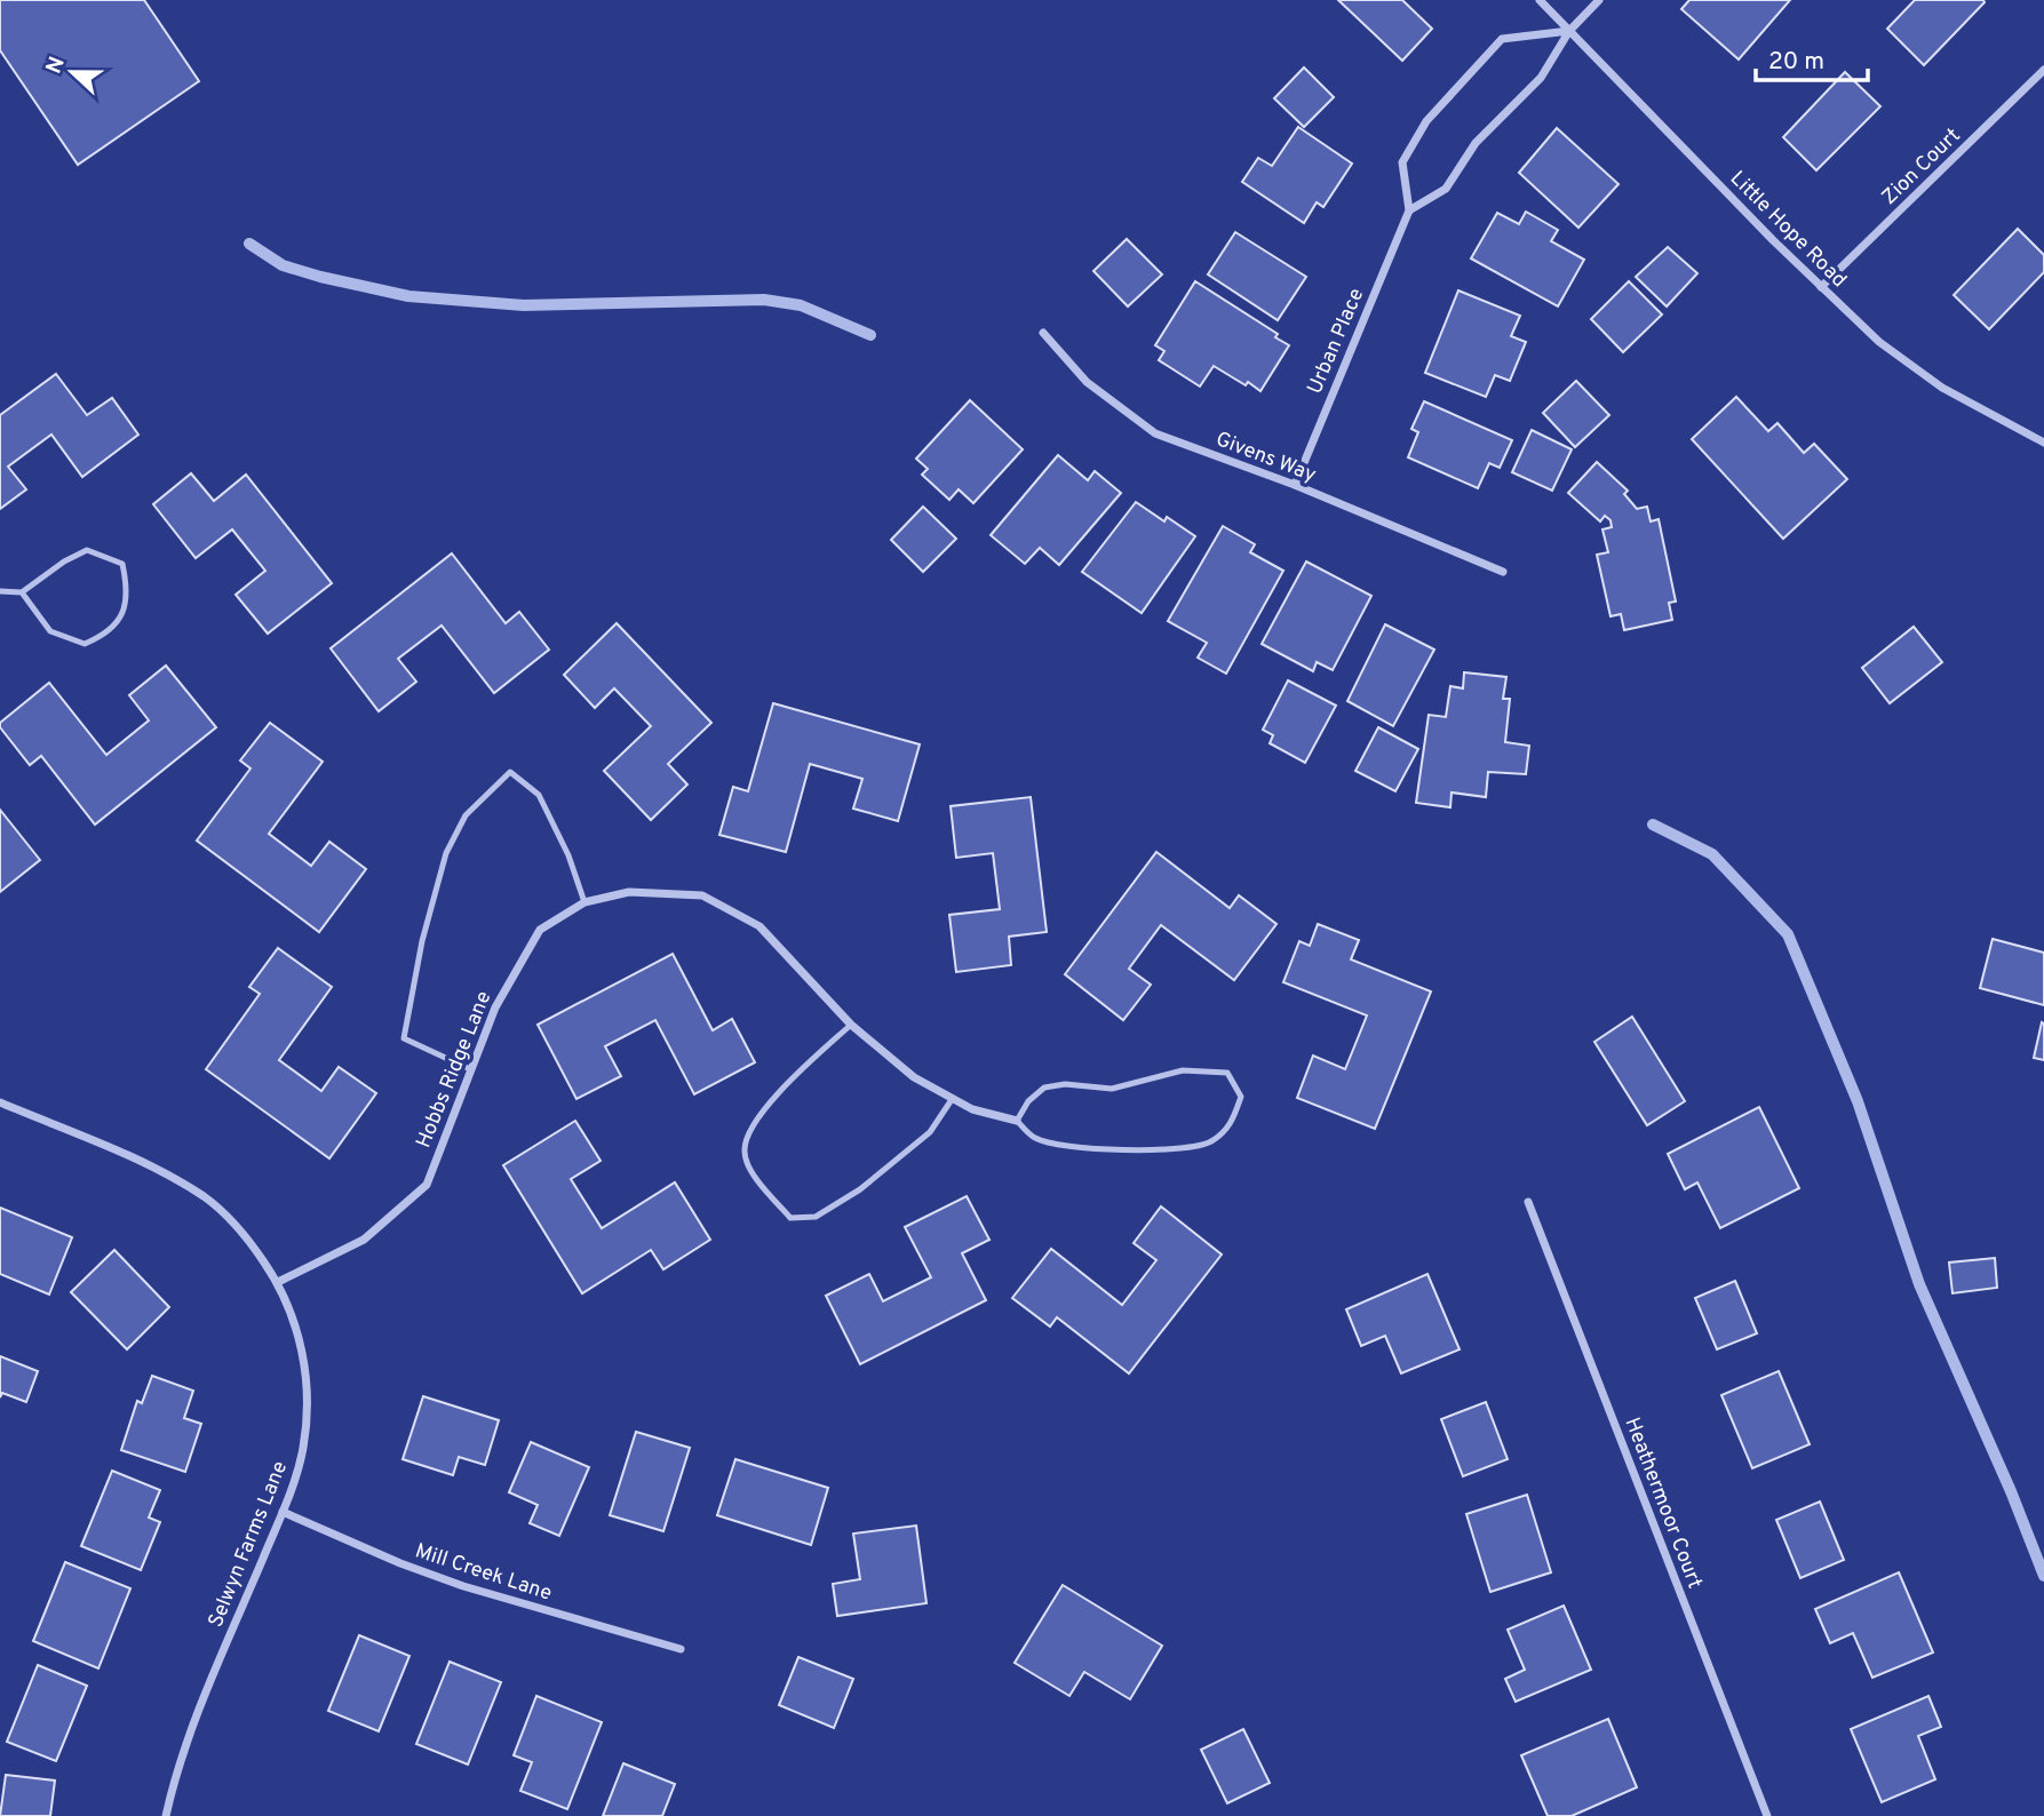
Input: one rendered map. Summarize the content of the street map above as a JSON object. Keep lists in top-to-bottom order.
{
  "streets": {
    "street": [
      "Zion Court",
      "Little Hope Road",
      "Urban Place",
      "Givens Way",
      "Hobbs Ridge Lane",
      "Heathermoor Court",
      "Selwyn Farms Lane",
      "Mill Creek Lane"
    ]
  },
  "crossings": [
    ["Zion Court", "Little Hope Road"],
    ["Urban Place", "Givens Way"],
    ["Hobbs Ridge Lane", "Selwyn Farms Lane"],
    ["Selwyn Farms Lane", "Mill Creek Lane"]
  ],
  "scale_bar": "20 m",
  "north": "left"
}
